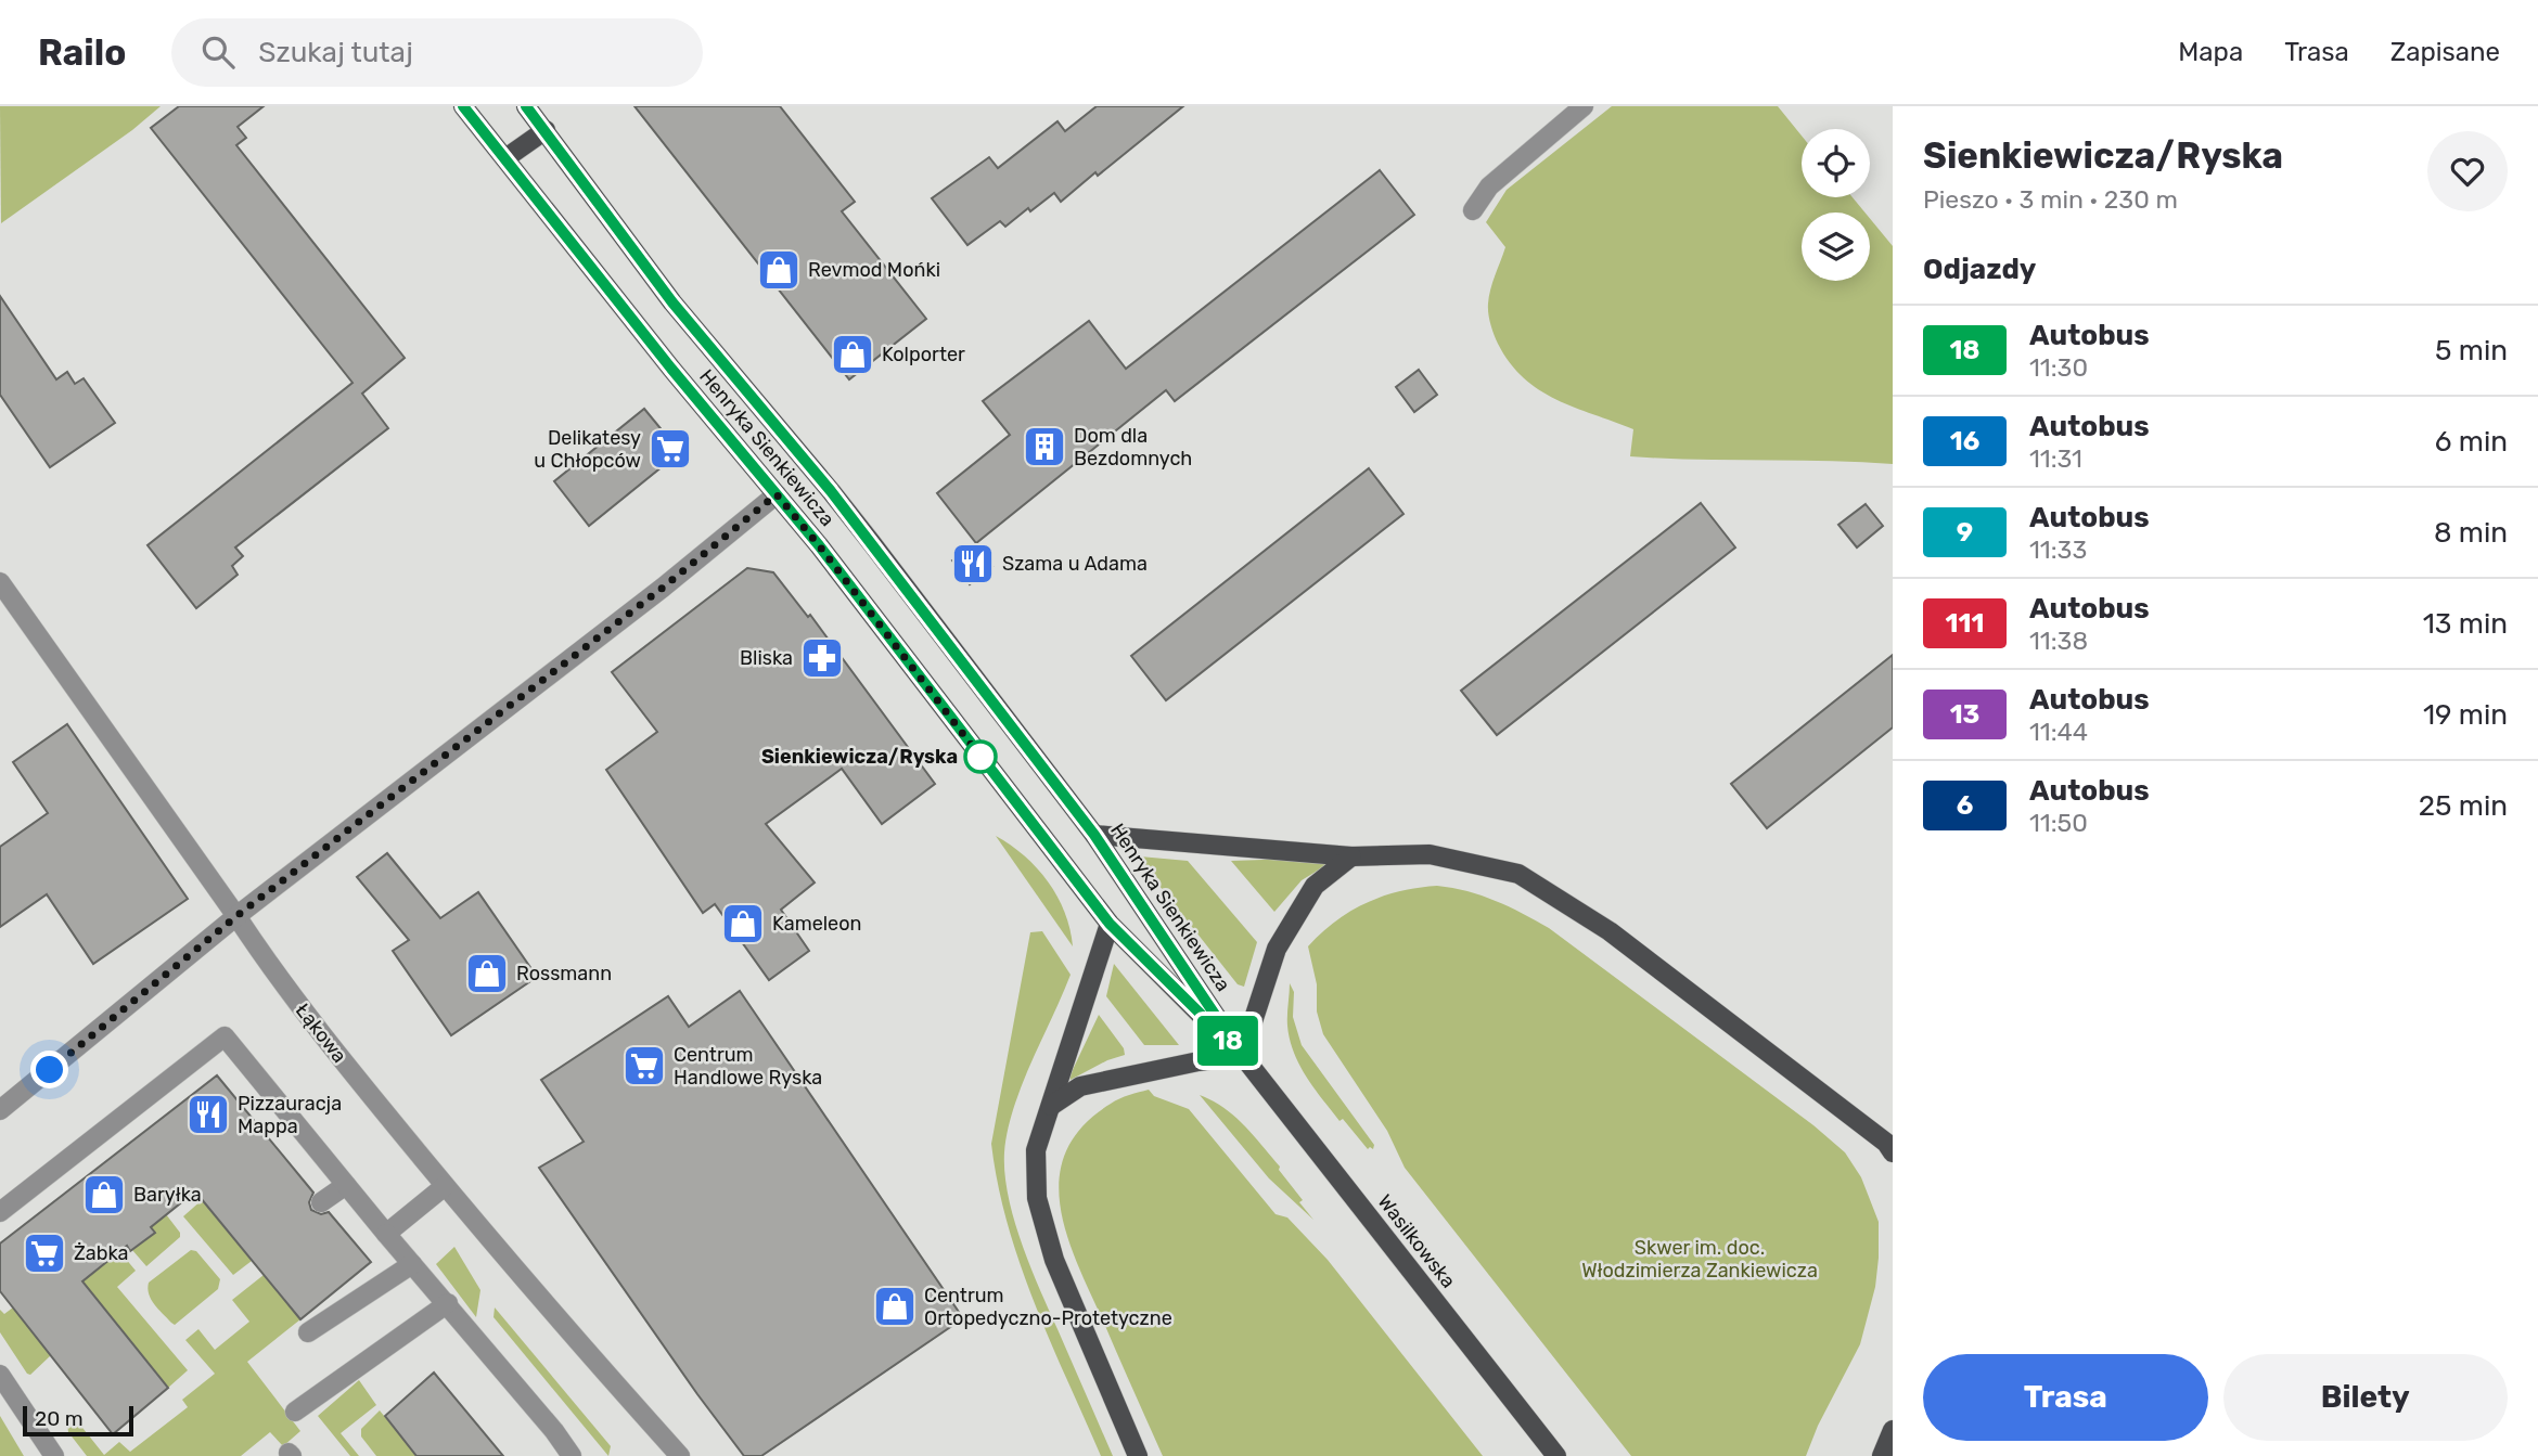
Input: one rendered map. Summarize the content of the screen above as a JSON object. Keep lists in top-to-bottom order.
{
  "streets": {
    "main road": ["Henryka Sienkiewicza", "Wasilkowska"],
    "street": ["Łąkowa"]
  },
  "crossings": [
    ["Henryka Sienkiewicza", "Wasilkowska"]
  ],
  "parks": ["Skwer im. doc. Włodzimierza Zankiewicza"],
  "places": {
    "shop": [
      "Revmod Mońki",
      "Kolporter",
      "Kameleon",
      "Rossmann",
      "Baryłka",
      "Centrum Ortopedyczno-Protetyczne"
    ],
    "building": ["Dom dla Bezdomnych"],
    "supermarket": ["Delikatesy u Chłopców", "Centrum Handlowe Ryska", "Żabka"],
    "restaurant": ["Szama u Adama", "Pizzauracja Mappa"],
    "pharmacy": ["Bliska"],
    "other": ["Sienkiewicza/Ryska"]
  },
  "lines": ["bus line 18"],
  "scale_bar": "20 m",
  "page": {
    "header": "Railo",
    "search": "Szukaj tutaj",
    "nav": ["Mapa", "Trasa", "Zapisane"],
    "on_map": "18",
    "heading": [
      ["Sienkiewicza/Ryska", "Pieszo · 3 min · 230 m"],
      "Odjazdy"
    ],
    "list": [
      {
        "mark": "18",
        "name": "Autobus",
        "note": "11:30",
        "value": "5 min"
      },
      {
        "mark": "16",
        "name": "Autobus",
        "note": "11:31",
        "value": "6 min"
      },
      {
        "mark": "9",
        "name": "Autobus",
        "note": "11:33",
        "value": "8 min"
      },
      {
        "mark": "111",
        "name": "Autobus",
        "note": "11:38",
        "value": "13 min"
      },
      {
        "mark": "13",
        "name": "Autobus",
        "note": "11:44",
        "value": "19 min"
      },
      {
        "mark": "6",
        "name": "Autobus",
        "note": "11:50",
        "value": "25 min"
      }
    ],
    "buttons": ["Trasa", "Bilety"],
    "scale": "20 m"
  }
}
